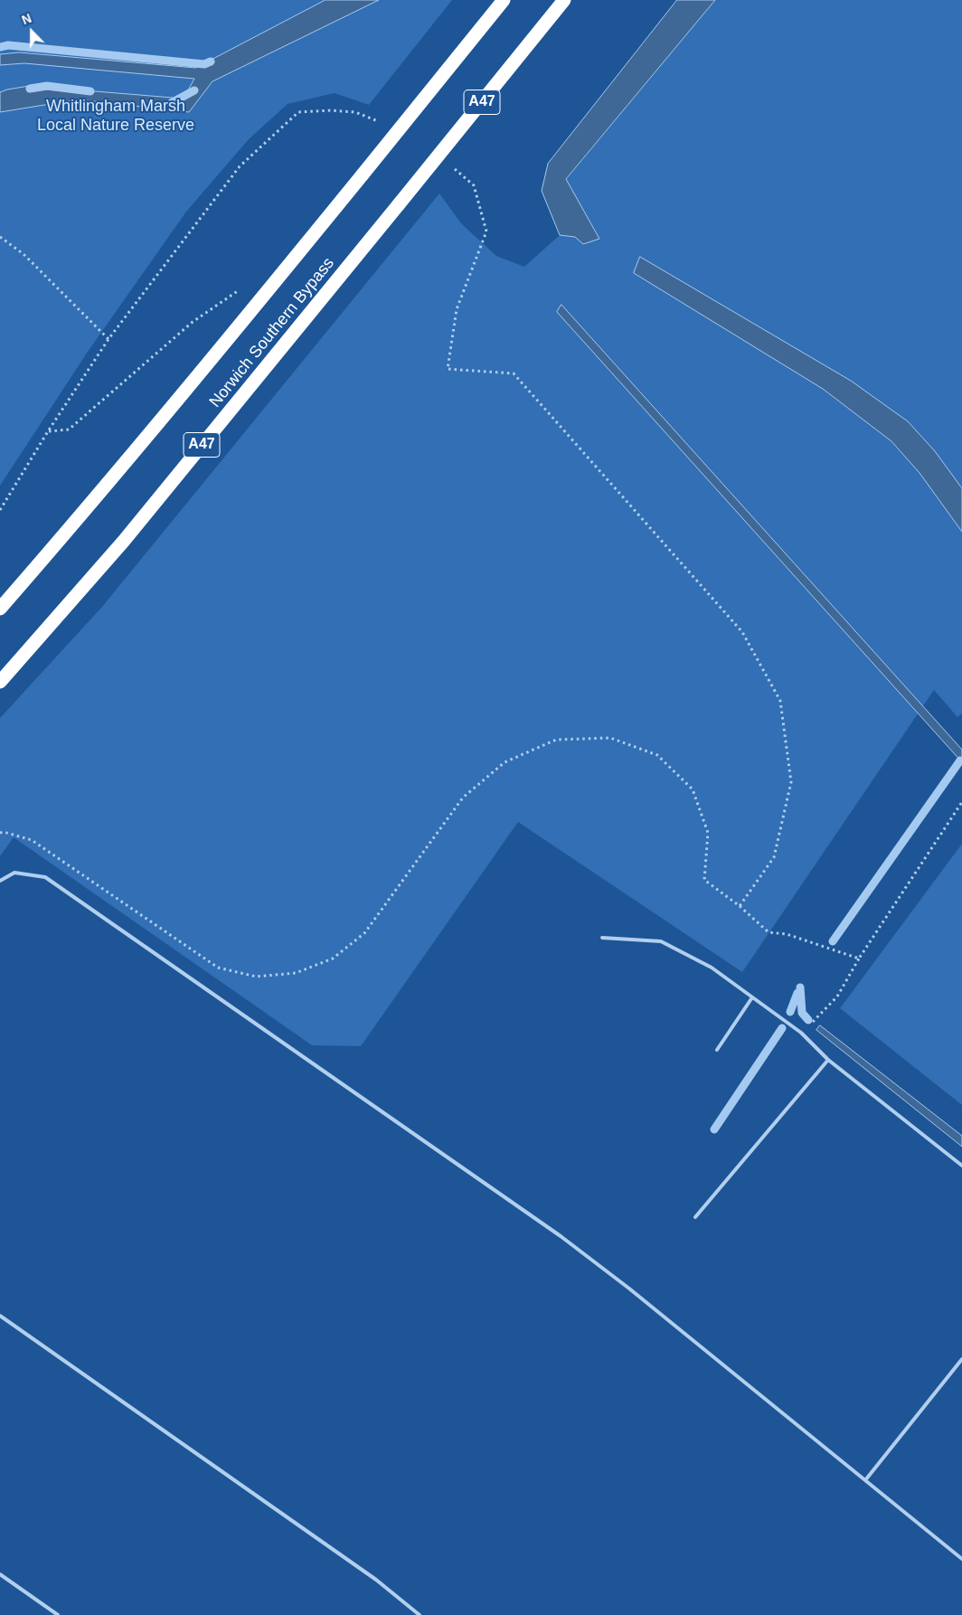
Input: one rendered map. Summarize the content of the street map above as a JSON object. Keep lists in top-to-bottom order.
{
  "streets": {
    "highway": ["A47", "Norwich Southern Bypass"]
  },
  "parks": ["Whitlingham Marsh Local Nature Reserve"],
  "north": "top"
}
